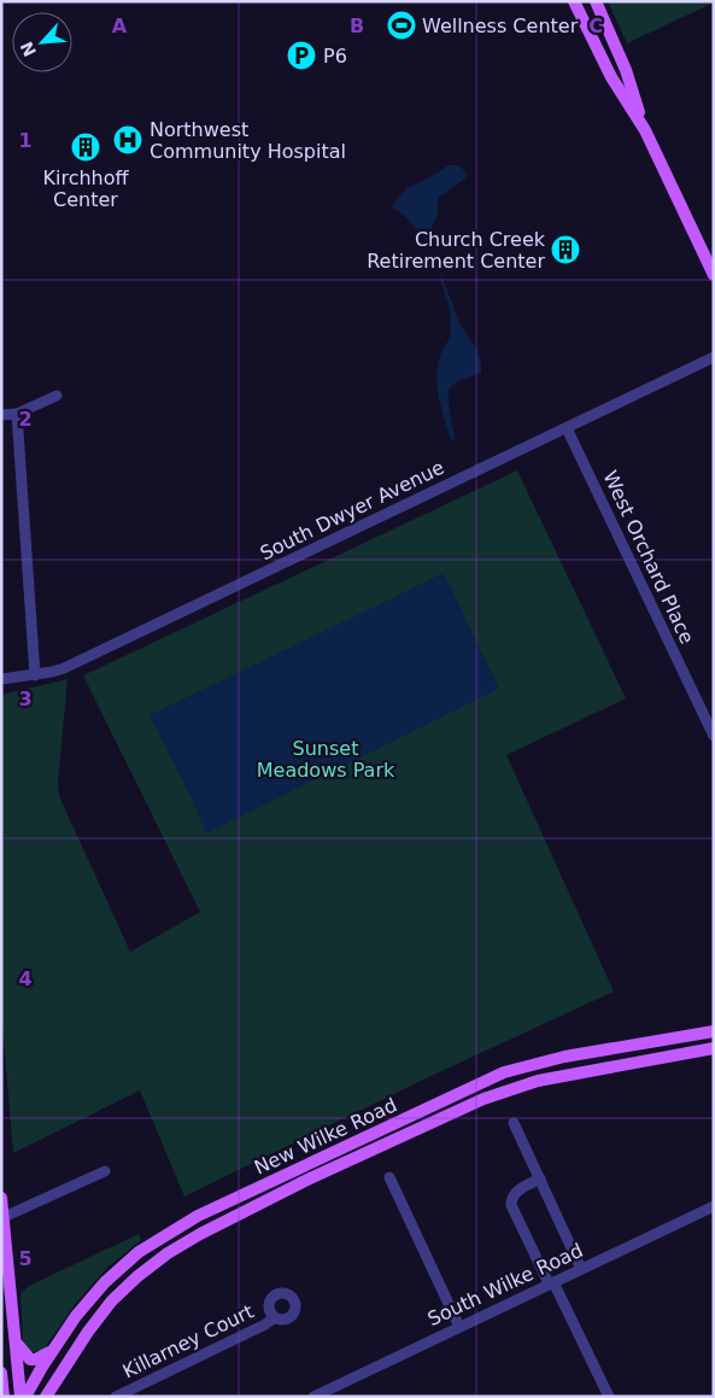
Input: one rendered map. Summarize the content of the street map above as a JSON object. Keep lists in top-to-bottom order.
{
  "streets": {
    "main road": ["New Wilke Road"],
    "street": [
      "South Dwyer Avenue",
      "West Orchard Place",
      "South Wilke Road",
      "Killarney Court"
    ]
  },
  "crossings": [
    ["South Dwyer Avenue", "West Orchard Place"]
  ],
  "parks": ["Sunset Meadows Park"],
  "places": {
    "sports": ["Wellness Center"],
    "parking": ["P6"],
    "hospital": ["Northwest Community Hospital"],
    "building": ["Kirchhoff Center", "Church Creek Retirement Center"]
  },
  "north": "bottom left",
  "grid": {
    "columns": ["A", "B", "C"],
    "rows": [
      "1",
      "2",
      "3",
      "4",
      "5"
    ]
  }
}
